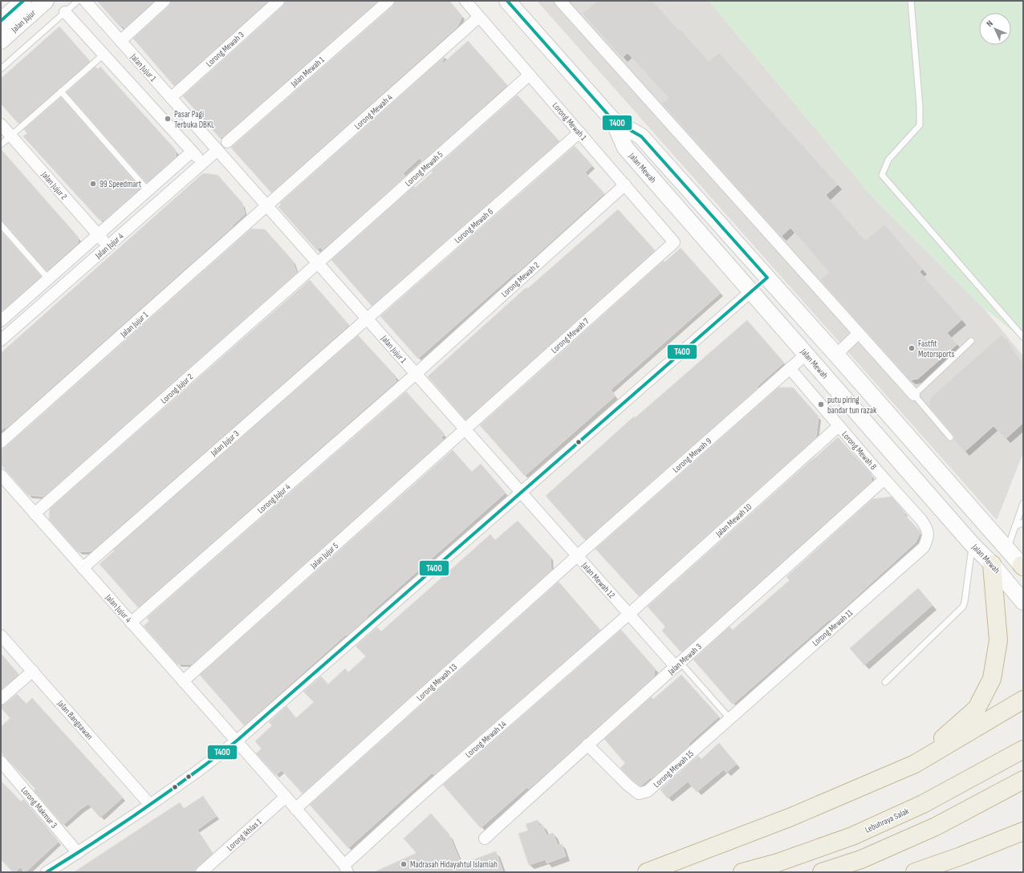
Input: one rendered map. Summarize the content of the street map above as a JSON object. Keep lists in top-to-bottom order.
{
  "streets": {
    "highway": ["Lebuhraya Salak"],
    "street": [
      "Jalan Jujur",
      "Lorong Mewah 3",
      "Jalan Jujur 1",
      "Jalan Mewah 1",
      "Lorong Mewah 4",
      "Lorong Mewah 1",
      "Jalan Mewah",
      "Lorong Mewah 5",
      "Jalan Jujur 2",
      "Lorong Mewah 6",
      "Jalan Jujur 4",
      "Lorong Mewah 2",
      "Lorong Mewah 7",
      "Lorong Jujur 2",
      "Jalan Jujur 3",
      "Lorong Mewah 8",
      "Lorong Mewah 9",
      "Lorong Jujur 4",
      "Jalan Mewah 10",
      "Jalan Jujur 5",
      "Jalan Mewah 12",
      "Lorong Mewah 11",
      "Jalan Mewah 3",
      "Lorong Mewah 13",
      "Jalan Bangsawan",
      "Lorong Mewah 14",
      "Lorong Mewah 15",
      "Lorong Makmur 3",
      "Lorong Ikhlas 1"
    ]
  },
  "crossings": [
    ["Lorong Mewah 3", "Jalan Jujur 1"],
    ["Jalan Jujur 1", "Lorong Mewah 4"],
    ["Jalan Jujur 1", "Lorong Mewah 5"],
    ["Jalan Jujur 1", "Lorong Mewah 6"],
    ["Jalan Jujur 1", "Jalan Jujur 4"],
    ["Jalan Jujur 1", "Lorong Mewah 2"],
    ["Jalan Jujur 1", "Lorong Mewah 7"],
    ["Jalan Jujur 1", "Lorong Jujur 2"],
    ["Jalan Jujur 1", "Jalan Jujur 3"],
    ["Jalan Jujur 1", "Lorong Jujur 4"],
    ["Jalan Jujur 1", "Jalan Jujur 5"],
    ["Jalan Jujur 1", "Jalan Mewah 12"],
    ["Lorong Mewah 4", "Lorong Mewah 1"],
    ["Lorong Mewah 1", "Lorong Mewah 5"],
    ["Lorong Mewah 1", "Lorong Mewah 6"],
    ["Lorong Mewah 1", "Lorong Mewah 2"],
    ["Lorong Mewah 1", "Lorong Mewah 7"],
    ["Jalan Mewah", "Lorong Mewah 9"],
    ["Lorong Mewah 5", "Lorong Jujur 2"],
    ["Jalan Jujur 2", "Jalan Jujur 4"],
    ["Lorong Mewah 6", "Jalan Jujur 3"],
    ["Jalan Jujur 4", "Lorong Jujur 2"],
    ["Jalan Jujur 4", "Jalan Jujur 3"],
    ["Jalan Jujur 4", "Lorong Jujur 4"],
    ["Jalan Jujur 4", "Jalan Jujur 5"],
    ["Jalan Jujur 4", "Lorong Mewah 14"],
    ["Lorong Mewah 2", "Lorong Jujur 4"],
    ["Lorong Mewah 7", "Jalan Jujur 5"],
    ["Lorong Mewah 8", "Lorong Mewah 9"],
    ["Lorong Mewah 8", "Jalan Mewah 10"],
    ["Lorong Mewah 8", "Lorong Mewah 11"],
    ["Lorong Mewah 8", "Jalan Mewah 3"],
    ["Lorong Mewah 9", "Jalan Mewah 12"],
    ["Lorong Mewah 9", "Lorong Mewah 13"],
    ["Jalan Mewah 10", "Jalan Mewah 12"],
    ["Jalan Mewah 10", "Lorong Mewah 14"],
    ["Jalan Mewah 12", "Jalan Mewah 3"],
    ["Jalan Mewah 12", "Lorong Mewah 13"],
    ["Jalan Mewah 12", "Lorong Mewah 14"],
    ["Lorong Mewah 11", "Lorong Mewah 15"],
    ["Jalan Mewah 3", "Lorong Mewah 15"],
    ["Lorong Mewah 13", "Lorong Mewah 14"],
    ["Lorong Mewah 14", "Lorong Ikhlas 1"]
  ],
  "places": [
    "Pasar Pagi Terbuka DBKL",
    "99 Speedmart",
    "Fastfit Motorsports",
    "putu piring bandar tun razak",
    "Madrasah Hidayahtul Islamiah"
  ],
  "lines": ["transit line T400"],
  "north": "top left"
}
